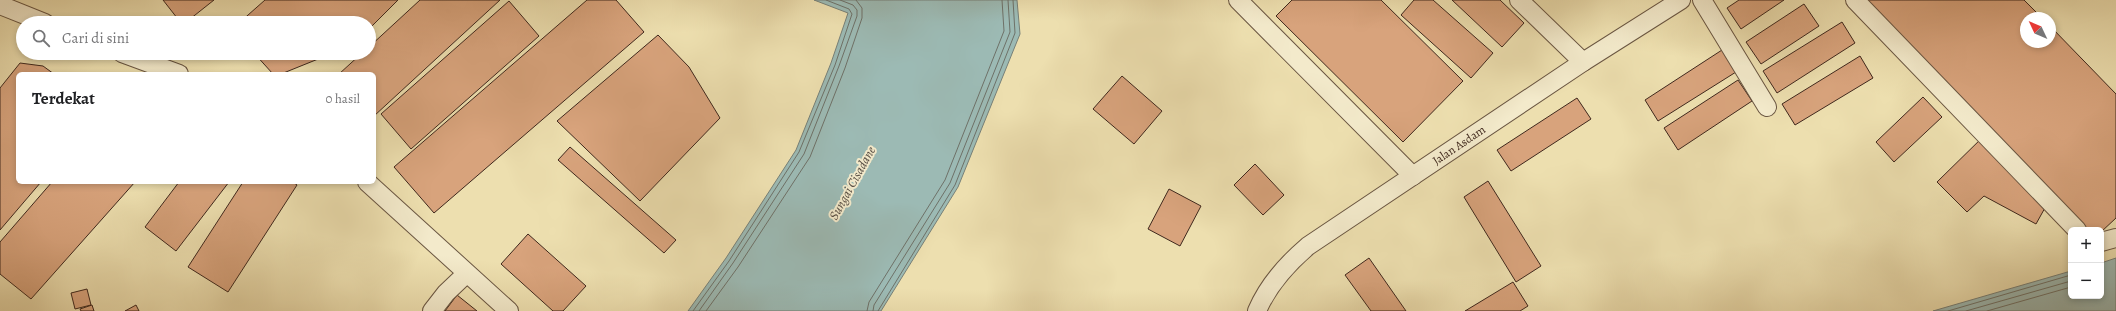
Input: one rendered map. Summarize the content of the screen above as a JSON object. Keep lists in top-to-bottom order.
{
  "streets": {
    "street": ["Jalan Asdam"]
  },
  "water": ["Sungai Cisadane"],
  "north": "top left",
  "page": {
    "search": "Cari di sini",
    "heading": ["Terdekat", "0 hasil"],
    "map_buttons": ["+", "−"]
  }
}
